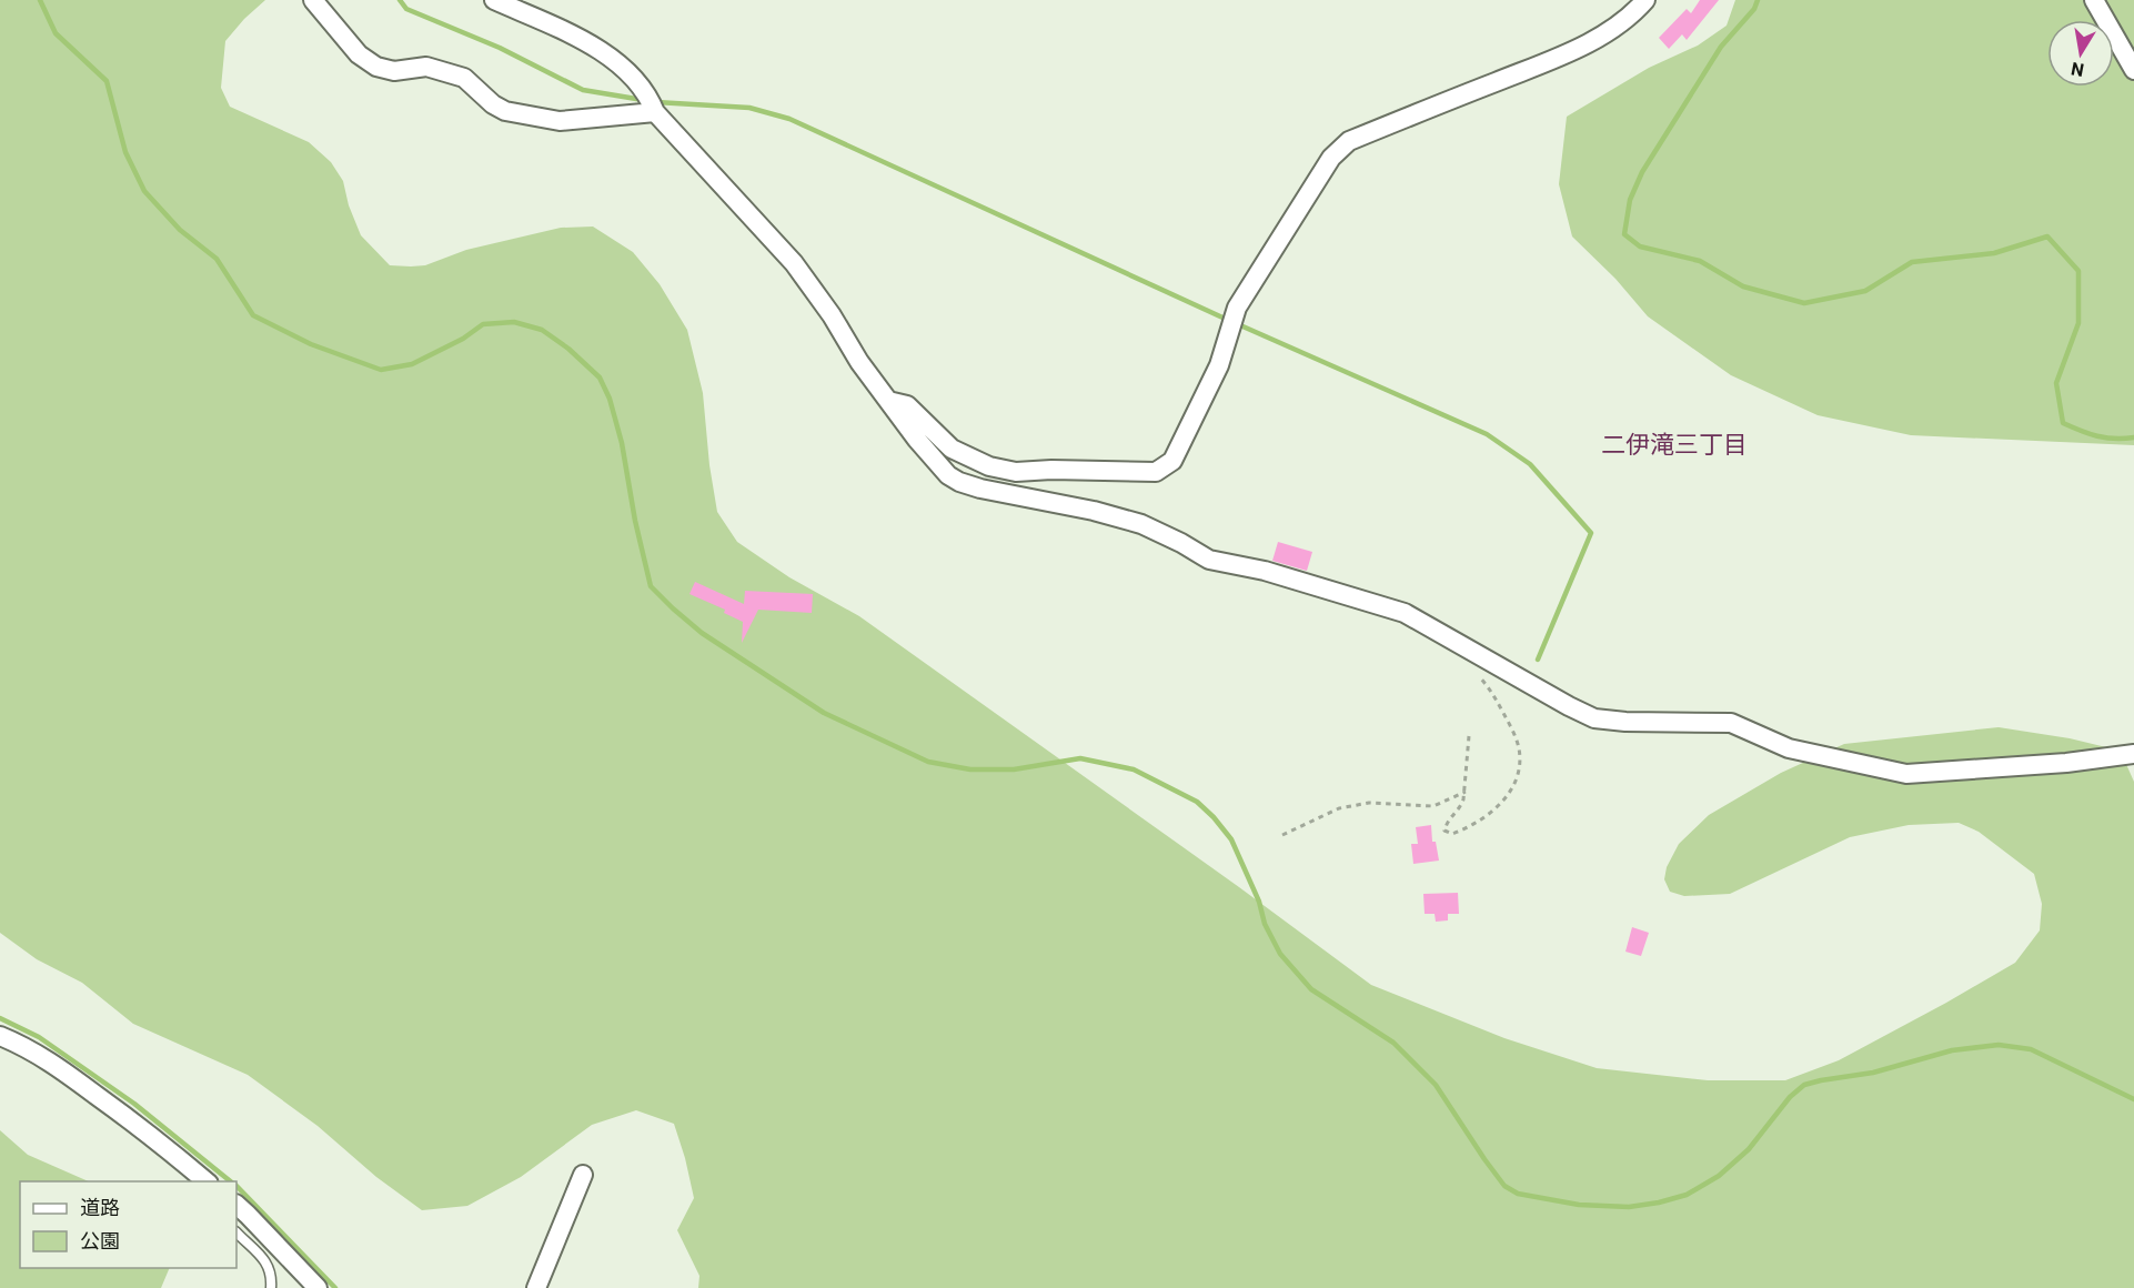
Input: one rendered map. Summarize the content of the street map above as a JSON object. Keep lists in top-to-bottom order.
{
  "districts": ["二伊滝三丁目"],
  "legend": ["道路", "公園"],
  "north": "bottom"
}
